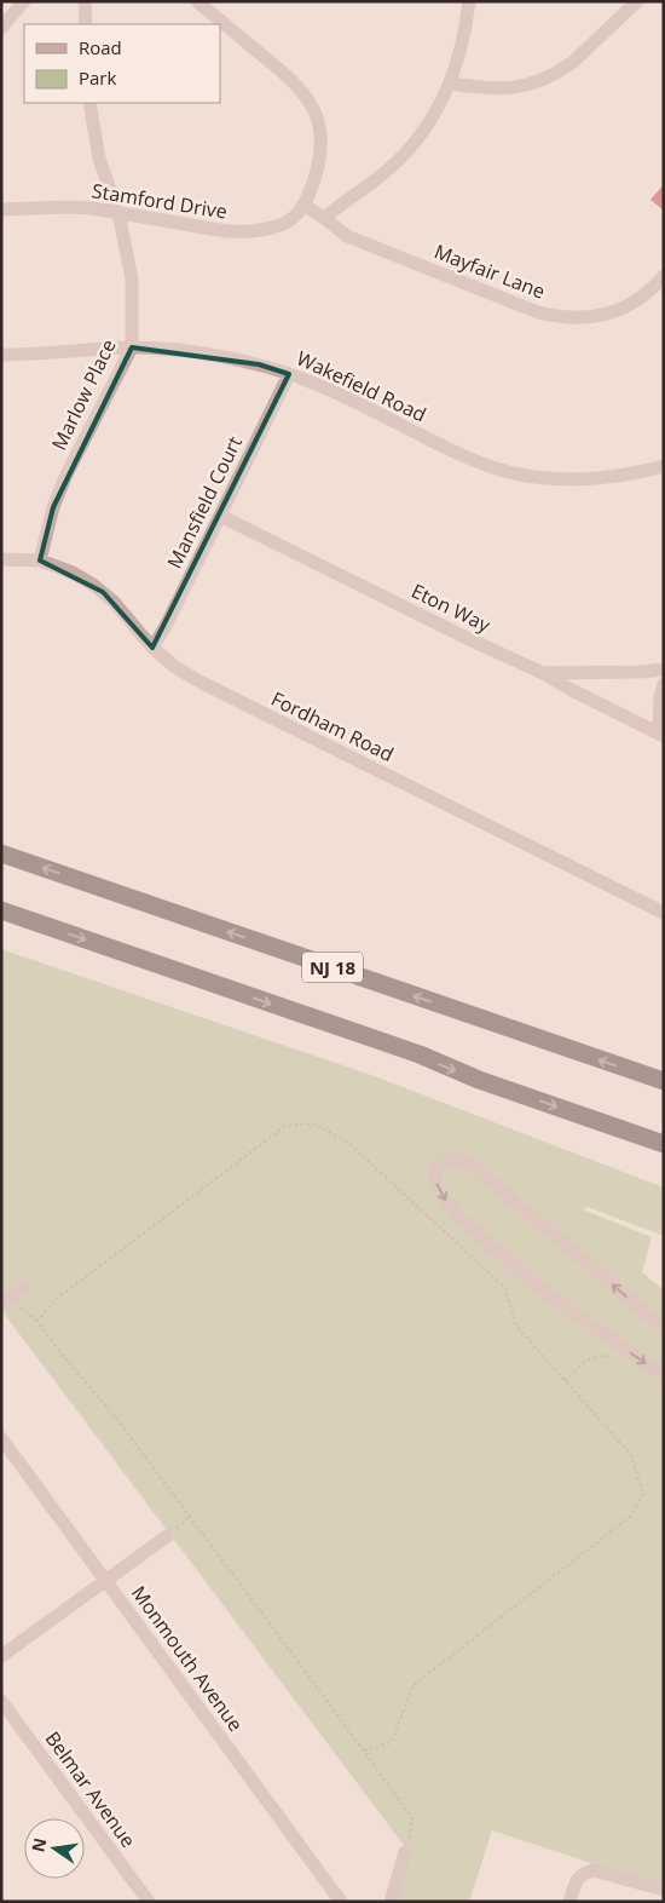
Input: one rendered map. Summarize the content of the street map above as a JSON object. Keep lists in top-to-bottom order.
{
  "streets": {
    "highway": ["NJ 18"],
    "street": [
      "Stamford Drive",
      "Mayfair Lane",
      "Wakefield Road",
      "Marlow Place",
      "Mansfield Court",
      "Eton Way",
      "Fordham Road",
      "Monmouth Avenue",
      "Belmar Avenue"
    ]
  },
  "crossings": [
    ["Stamford Drive", "Mayfair Lane"],
    ["Stamford Drive", "Marlow Place"],
    ["Wakefield Road", "Marlow Place"],
    ["Wakefield Road", "Mansfield Court"],
    ["Marlow Place", "Fordham Road"],
    ["Mansfield Court", "Eton Way"],
    ["Mansfield Court", "Fordham Road"]
  ],
  "legend": ["Road", "Park"],
  "north": "left"
}
